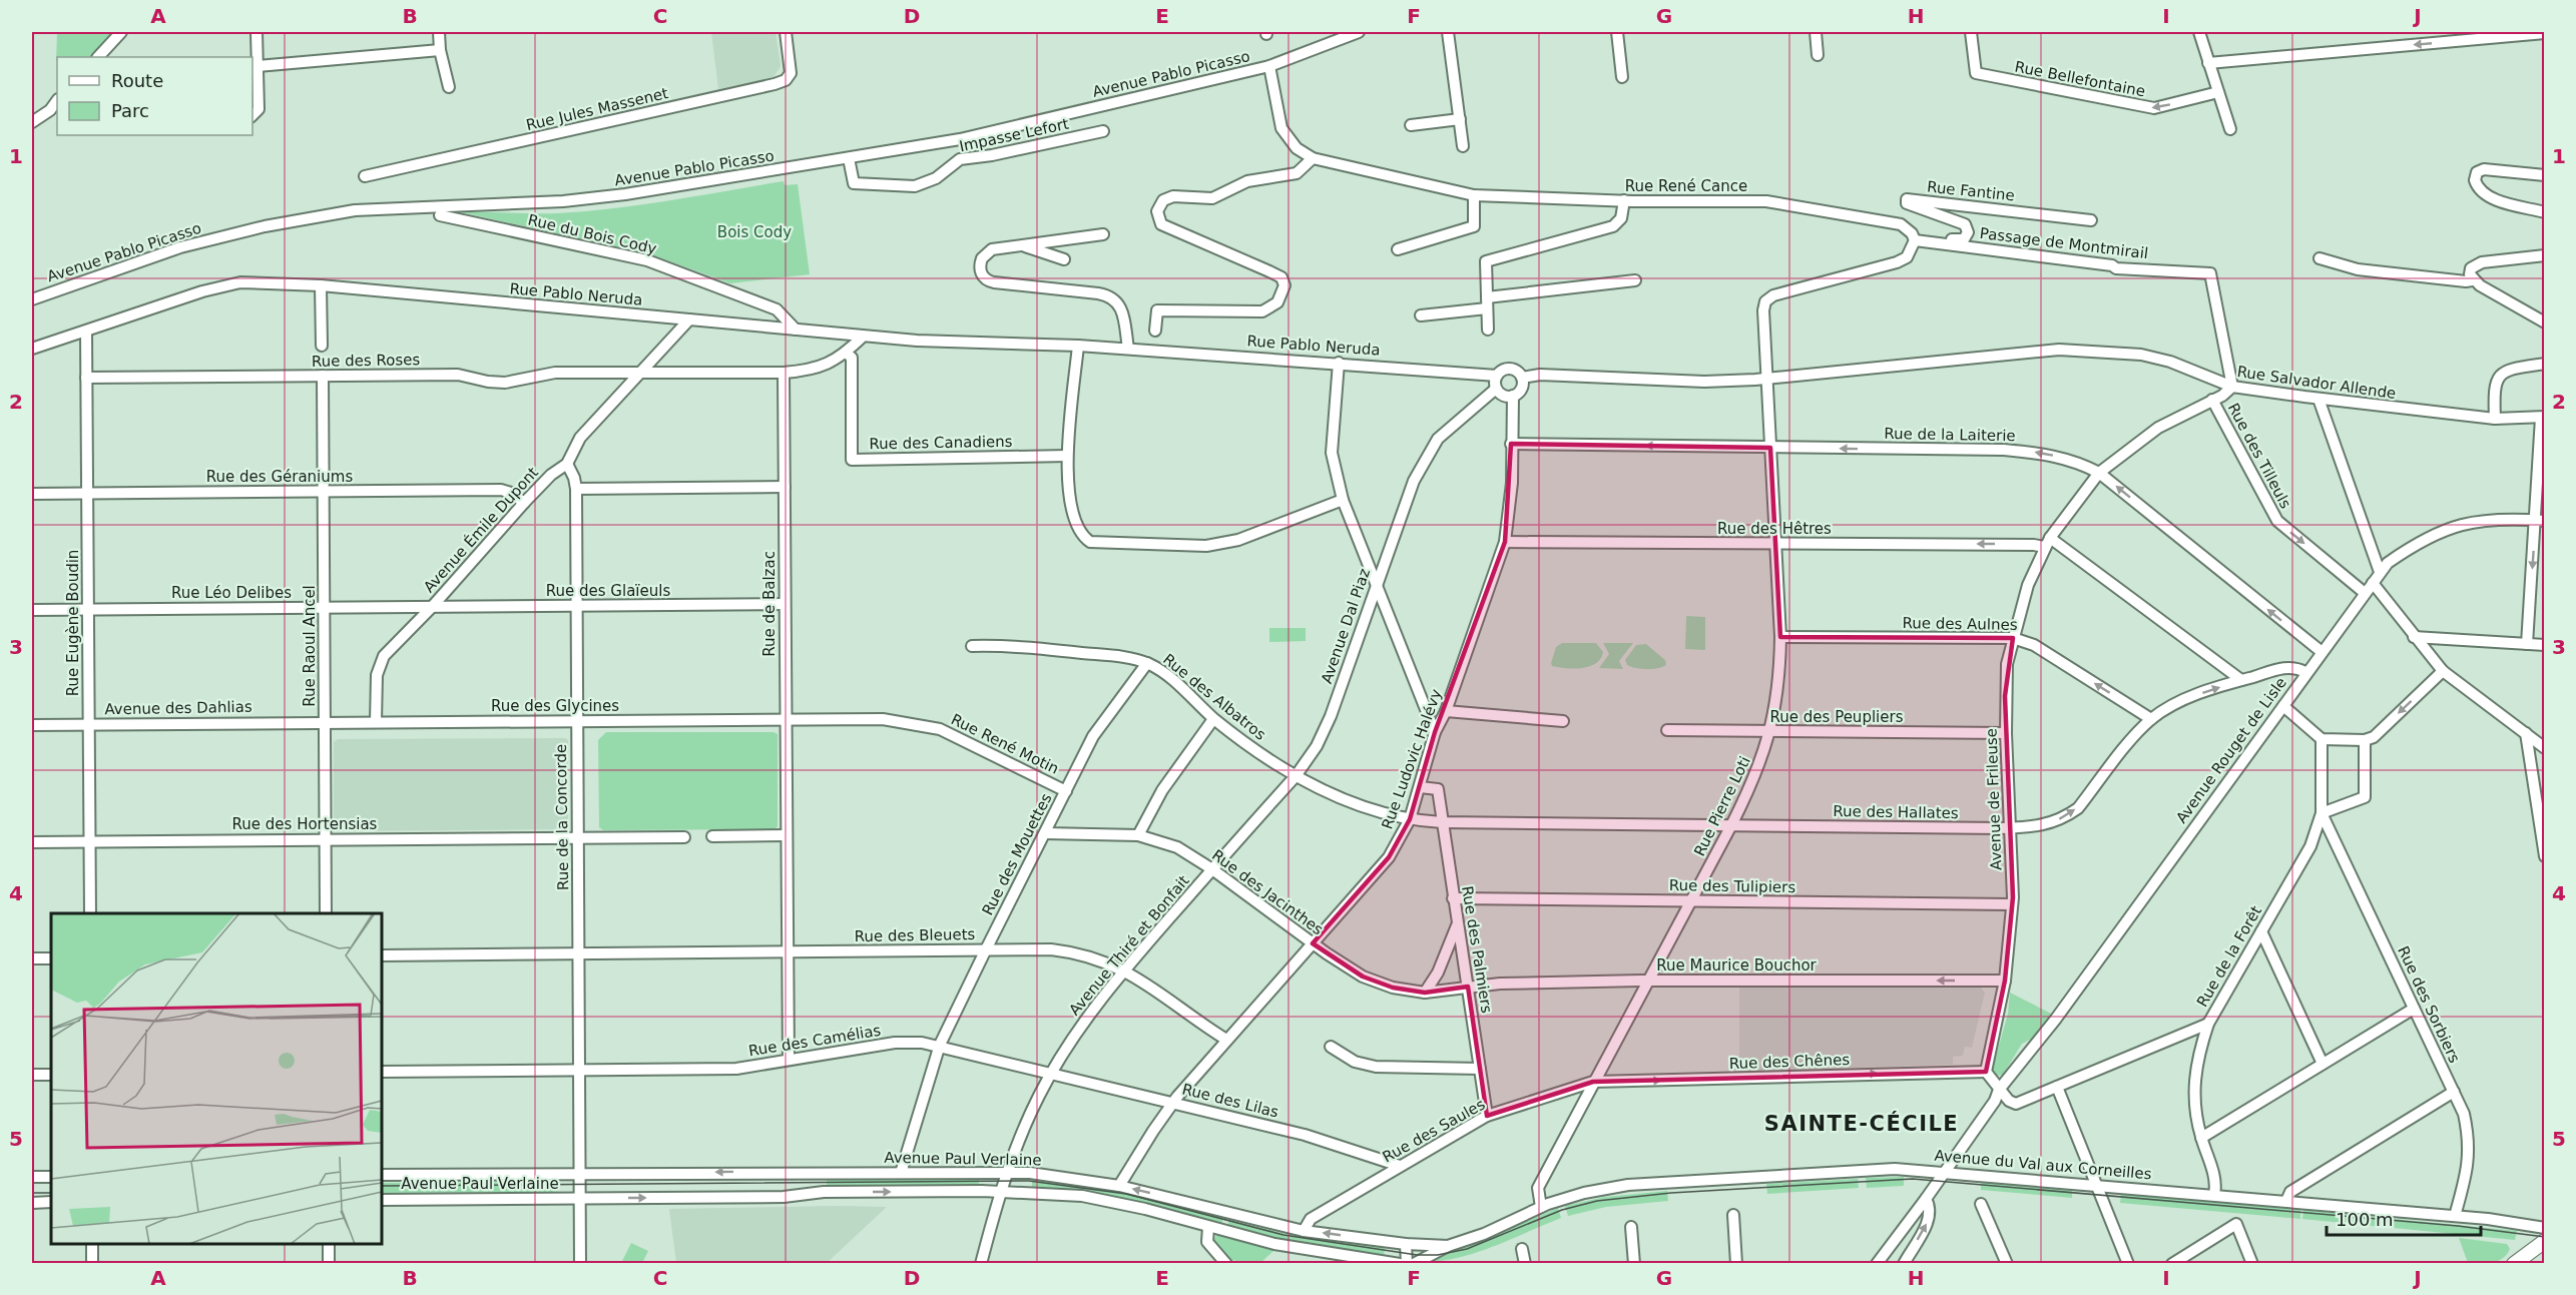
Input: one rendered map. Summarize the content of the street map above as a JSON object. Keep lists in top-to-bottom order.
{
  "streets": {
    "street": [
      "Avenue Pablo Picasso",
      "Rue Bellefontaine",
      "Rue Jules Massenet",
      "Impasse Lefort",
      "Rue René Cance",
      "Rue Fantine",
      "Rue du Bois Cody",
      "Passage de Montmirail",
      "Rue Pablo Neruda",
      "Rue des Roses",
      "Rue Salvador Allende",
      "Rue de la Laiterie",
      "Rue des Canadiens",
      "Rue des Tilleuls",
      "Rue des Géraniums",
      "Rue des Hêtres",
      "Avenue Émile Dupont",
      "Rue des Glaïeuls",
      "Rue Léo Delibes",
      "Rue de Balzac",
      "Rue Eugène Boudin",
      "Rue des Aulnes",
      "Avenue Dal Piaz",
      "Rue Raoul Ancel",
      "Rue des Albatros",
      "Rue des Glycines",
      "Avenue des Dahlias",
      "Rue des Peupliers",
      "Rue René Motin",
      "Avenue Rouget de Lisle",
      "Rue Ludovic Halévy",
      "Avenue de Frileuse",
      "Rue Pierre Loti",
      "Rue des Hallates",
      "Rue de la Concorde",
      "Rue des Hortensias",
      "Rue des Mouettes",
      "Rue des Tulipiers",
      "Rue des Jacinthes",
      "Rue des Bleuets",
      "Avenue Thiré et Bonfait",
      "Rue des Palmiers",
      "Rue de la Forêt",
      "Rue Maurice Bouchor",
      "Rue des Sorbiers",
      "Rue des Camélias",
      "Rue des Chênes",
      "Rue des Lilas",
      "Rue des Saules",
      "Avenue Paul Verlaine",
      "Avenue du Val aux Corneilles"
    ]
  },
  "crossings": [
    ["Avenue Pablo Picasso", "Impasse Lefort"],
    ["Avenue Pablo Picasso", "Rue René Cance"],
    ["Rue René Cance", "Rue Fantine"],
    ["Rue René Cance", "Passage de Montmirail"],
    ["Rue Fantine", "Passage de Montmirail"],
    ["Rue du Bois Cody", "Rue Pablo Neruda"],
    ["Passage de Montmirail", "Rue Salvador Allende"],
    ["Passage de Montmirail", "Avenue de Frileuse"],
    ["Rue Pablo Neruda", "Rue des Roses"],
    ["Rue Pablo Neruda", "Avenue Émile Dupont"],
    ["Rue Pablo Neruda", "Rue Eugène Boudin"],
    ["Rue Pablo Neruda", "Avenue Dal Piaz"],
    ["Rue Pablo Neruda", "Rue Ludovic Halévy"],
    ["Rue des Roses", "Rue des Canadiens"],
    ["Rue des Roses", "Avenue Émile Dupont"],
    ["Rue des Roses", "Rue de Balzac"],
    ["Rue des Roses", "Rue Eugène Boudin"],
    ["Rue des Roses", "Rue Raoul Ancel"],
    ["Rue Salvador Allende", "Avenue de Frileuse"],
    ["Rue Salvador Allende", "Rue Pierre Loti"],
    ["Rue de la Laiterie", "Avenue Rouget de Lisle"],
    ["Rue de la Laiterie", "Rue Ludovic Halévy"],
    ["Rue de la Laiterie", "Avenue de Frileuse"],
    ["Rue de la Laiterie", "Rue Pierre Loti"],
    ["Rue des Tilleuls", "Avenue Rouget de Lisle"],
    ["Rue des Tilleuls", "Avenue de Frileuse"],
    ["Rue des Géraniums", "Avenue Émile Dupont"],
    ["Rue des Géraniums", "Rue Eugène Boudin"],
    ["Rue des Géraniums", "Rue Raoul Ancel"],
    ["Rue des Hêtres", "Rue Ludovic Halévy"],
    ["Rue des Hêtres", "Avenue de Frileuse"],
    ["Rue des Hêtres", "Rue Pierre Loti"],
    ["Avenue Émile Dupont", "Rue des Glaïeuls"],
    ["Avenue Émile Dupont", "Rue Léo Delibes"],
    ["Avenue Émile Dupont", "Rue des Glycines"],
    ["Avenue Émile Dupont", "Rue de la Concorde"],
    ["Rue des Glaïeuls", "Rue Léo Delibes"],
    ["Rue des Glaïeuls", "Rue de Balzac"],
    ["Rue des Glaïeuls", "Rue de la Concorde"],
    ["Rue Léo Delibes", "Rue Eugène Boudin"],
    ["Rue Léo Delibes", "Rue Raoul Ancel"],
    ["Rue de Balzac", "Rue des Glycines"],
    ["Rue de Balzac", "Rue René Motin"],
    ["Rue de Balzac", "Rue des Bleuets"],
    ["Rue de Balzac", "Rue des Camélias"],
    ["Rue Eugène Boudin", "Avenue des Dahlias"],
    ["Rue Eugène Boudin", "Rue des Hortensias"],
    ["Rue des Aulnes", "Avenue de Frileuse"],
    ["Rue des Aulnes", "Rue Pierre Loti"],
    ["Rue des Aulnes", "Rue des Hallates"],
    ["Avenue Dal Piaz", "Rue des Albatros"],
    ["Avenue Dal Piaz", "Rue Ludovic Halévy"],
    ["Avenue Dal Piaz", "Rue des Jacinthes"],
    ["Avenue Dal Piaz", "Avenue Thiré et Bonfait"],
    ["Rue Raoul Ancel", "Rue des Glycines"],
    ["Rue Raoul Ancel", "Avenue des Dahlias"],
    ["Rue Raoul Ancel", "Rue des Hortensias"],
    ["Rue des Albatros", "Rue Ludovic Halévy"],
    ["Rue des Albatros", "Rue des Hallates"],
    ["Rue des Albatros", "Rue des Mouettes"],
    ["Rue des Glycines", "Avenue des Dahlias"],
    ["Rue des Glycines", "Rue René Motin"],
    ["Rue des Glycines", "Rue de la Concorde"],
    ["Rue des Peupliers", "Avenue de Frileuse"],
    ["Rue des Peupliers", "Rue Pierre Loti"],
    ["Rue René Motin", "Rue des Mouettes"],
    ["Avenue Rouget de Lisle", "Rue des Hallates"],
    ["Rue Ludovic Halévy", "Rue des Jacinthes"],
    ["Rue Ludovic Halévy", "Rue des Bleuets"],
    ["Rue Ludovic Halévy", "Rue des Palmiers"],
    ["Rue Ludovic Halévy", "Rue des Lilas"],
    ["Rue Ludovic Halévy", "Avenue Paul Verlaine"],
    ["Avenue de Frileuse", "Rue des Hallates"],
    ["Avenue de Frileuse", "Rue des Tulipiers"],
    ["Avenue de Frileuse", "Rue Maurice Bouchor"],
    ["Avenue de Frileuse", "Rue des Chênes"],
    ["Rue Pierre Loti", "Rue des Hallates"],
    ["Rue Pierre Loti", "Rue des Tulipiers"],
    ["Rue Pierre Loti", "Rue Maurice Bouchor"],
    ["Rue Pierre Loti", "Rue des Chênes"],
    ["Rue Pierre Loti", "Rue des Saules"],
    ["Rue Pierre Loti", "Avenue Paul Verlaine"],
    ["Rue Pierre Loti", "Avenue du Val aux Corneilles"],
    ["Rue des Hallates", "Rue des Palmiers"],
    ["Rue de la Concorde", "Rue des Hortensias"],
    ["Rue de la Concorde", "Rue des Bleuets"],
    ["Rue de la Concorde", "Rue des Camélias"],
    ["Rue de la Concorde", "Avenue Paul Verlaine"],
    ["Rue des Mouettes", "Rue des Jacinthes"],
    ["Rue des Mouettes", "Rue des Bleuets"],
    ["Rue des Mouettes", "Rue des Camélias"],
    ["Rue des Mouettes", "Avenue Paul Verlaine"],
    ["Rue des Tulipiers", "Rue des Palmiers"],
    ["Rue des Jacinthes", "Avenue Thiré et Bonfait"],
    ["Rue des Jacinthes", "Rue des Palmiers"],
    ["Rue des Jacinthes", "Rue Maurice Bouchor"],
    ["Rue des Bleuets", "Avenue Thiré et Bonfait"],
    ["Avenue Thiré et Bonfait", "Rue des Camélias"],
    ["Avenue Thiré et Bonfait", "Rue des Lilas"],
    ["Avenue Thiré et Bonfait", "Avenue Paul Verlaine"],
    ["Rue des Palmiers", "Rue Maurice Bouchor"],
    ["Rue des Palmiers", "Rue des Saules"],
    ["Rue de la Forêt", "Rue des Sorbiers"],
    ["Rue de la Forêt", "Avenue du Val aux Corneilles"],
    ["Rue des Sorbiers", "Avenue du Val aux Corneilles"],
    ["Rue des Camélias", "Rue des Lilas"],
    ["Rue des Chênes", "Rue des Saules"],
    ["Rue des Lilas", "Rue des Saules"],
    ["Rue des Saules", "Avenue Paul Verlaine"],
    ["Avenue Paul Verlaine", "Avenue du Val aux Corneilles"]
  ],
  "one_way": [
    "Rue Bellefontaine",
    "Rue des Hêtres",
    "Rue Maurice Bouchor",
    "Rue des Chênes"
  ],
  "districts": ["SAINTE-CÉCILE"],
  "parks": ["Bois Cody"],
  "legend": ["Route", "Parc"],
  "scale_bar": "100 m",
  "grid": {
    "columns": [
      "A",
      "B",
      "C",
      "D",
      "E",
      "F",
      "G",
      "H",
      "I",
      "J"
    ],
    "rows": [
      "1",
      "2",
      "3",
      "4",
      "5"
    ]
  }
}
